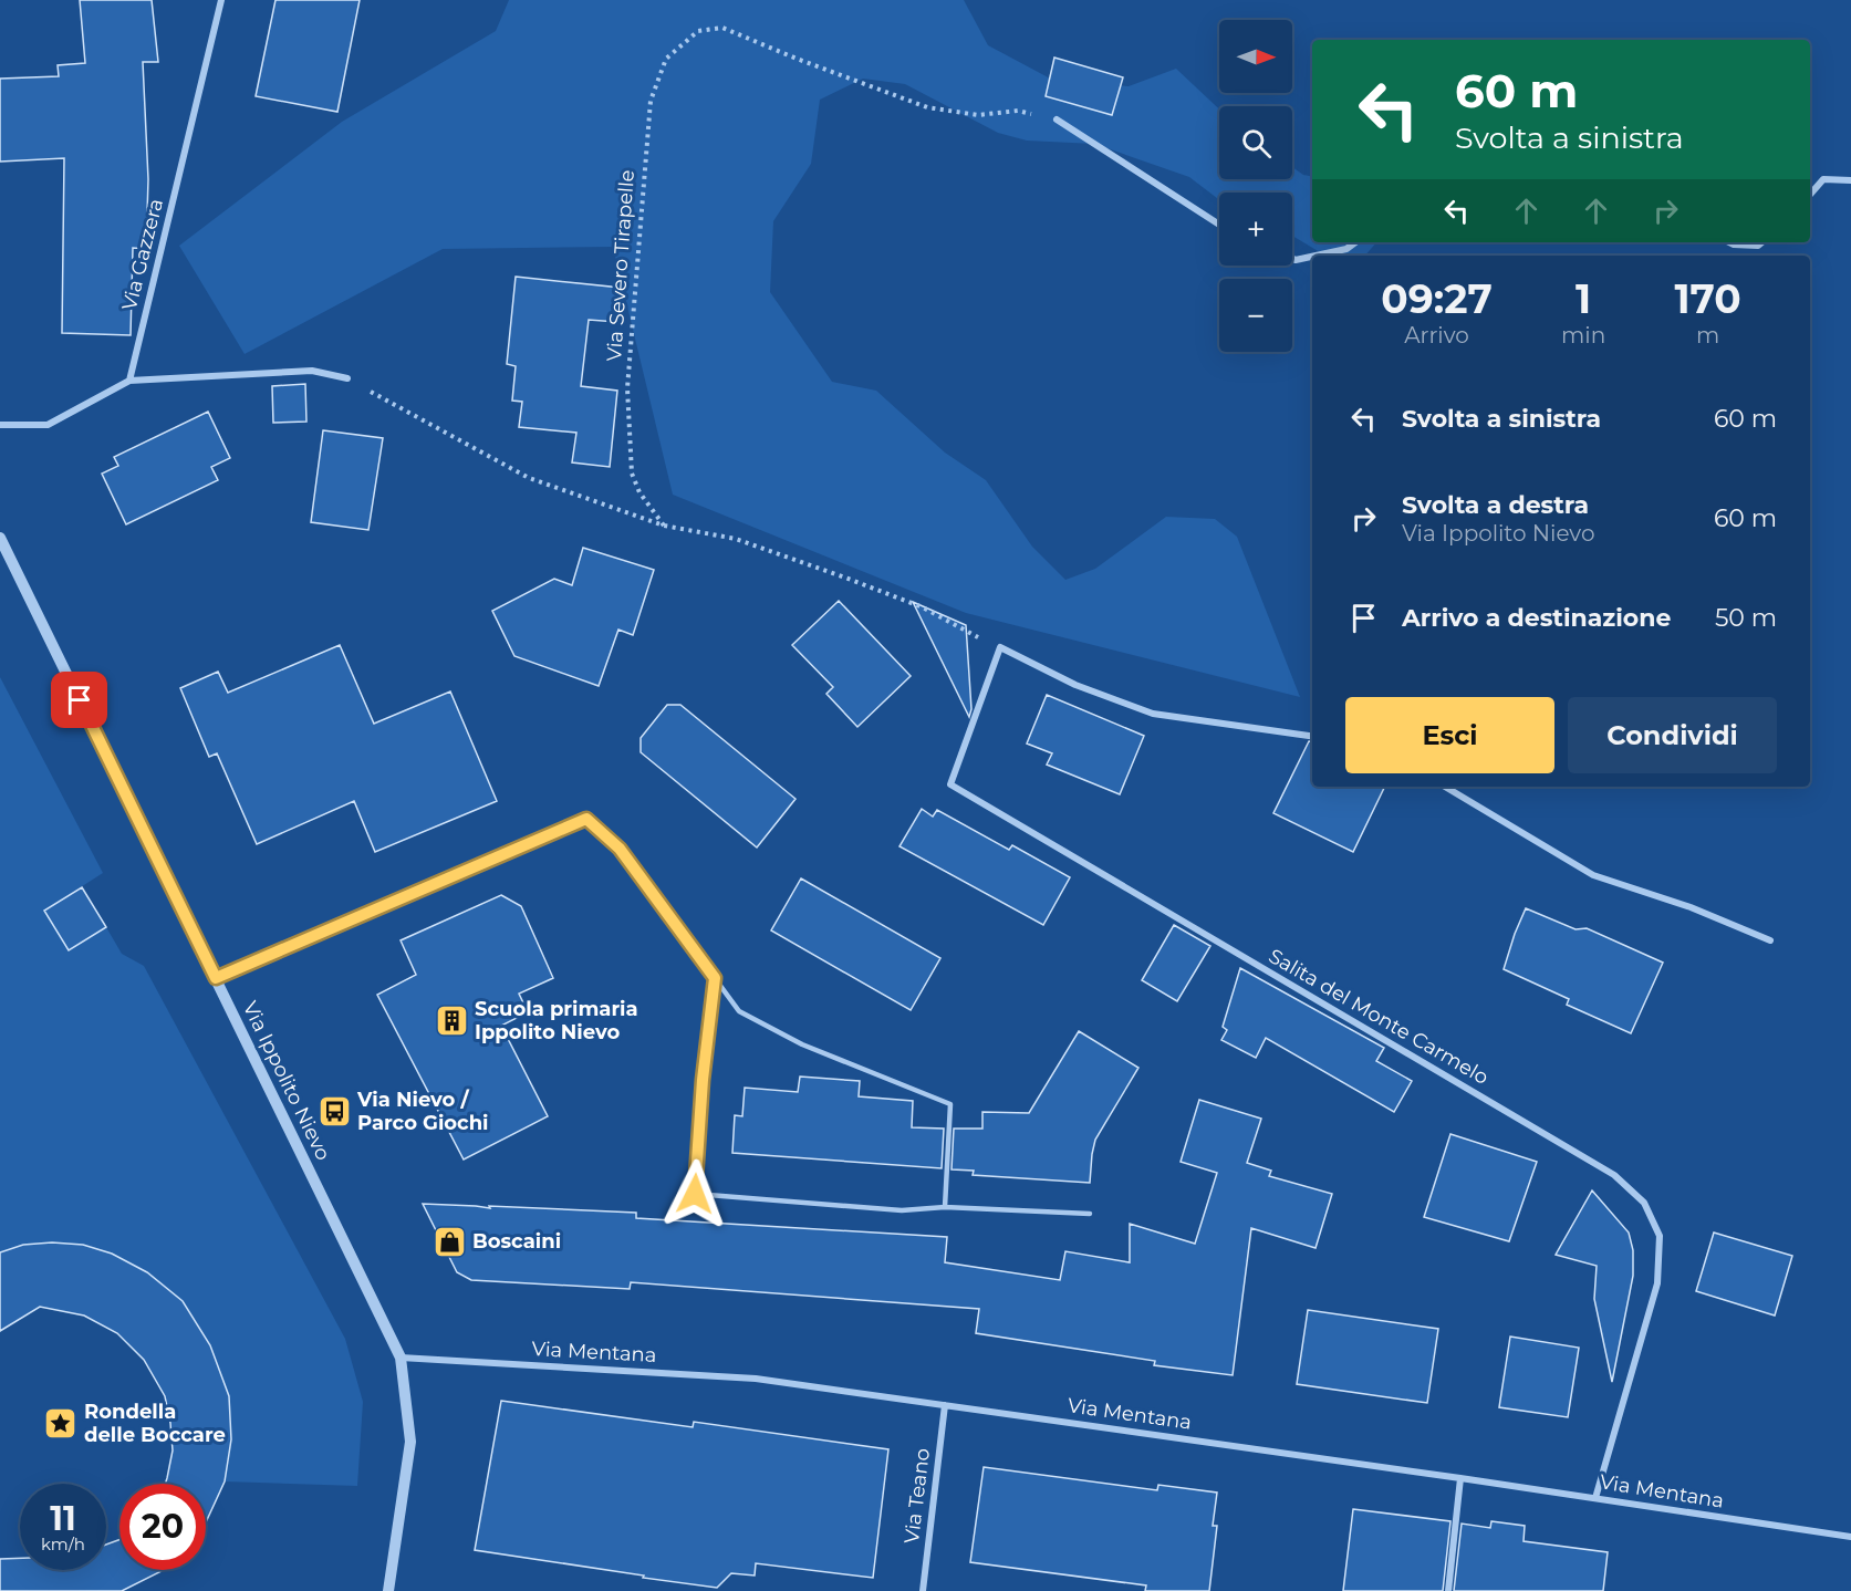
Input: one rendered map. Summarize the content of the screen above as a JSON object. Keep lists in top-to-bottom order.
{
  "streets": {
    "street": [
      "Via Gazzera",
      "Salita del Monte Carmelo",
      "Via Ippolito Nievo",
      "Via Mentana",
      "Via Teano"
    ],
    "path": ["Via Severo Tirapelle"]
  },
  "crossings": [
    ["Salita del Monte Carmelo", "Via Mentana"],
    ["Via Ippolito Nievo", "Via Mentana"],
    ["Via Mentana", "Via Teano"]
  ],
  "places": {
    "building": ["Scuola primaria Ippolito Nievo"],
    "bus stop": ["Via Nievo / Parco Giochi"],
    "shop": ["Boscaini"],
    "place": ["Rondella delle Boccare"]
  },
  "north": "right",
  "page": {
    "map_buttons": ["+", "−"],
    "turn": ["60 m", "Svolta a sinistra"],
    "eta": [
      "09:27",
      "Arrivo",
      "1",
      "min",
      "170",
      "m"
    ],
    "list": [
      {
        "name": "Svolta a sinistra",
        "value": "60 m"
      },
      {
        "name": "Svolta a destra",
        "note": "Via Ippolito Nievo",
        "value": "60 m"
      },
      {
        "name": "Arrivo a destinazione",
        "value": "50 m"
      }
    ],
    "buttons": ["Esci", "Condividi"],
    "speed": "11 km/h",
    "limit": "20"
  }
}
